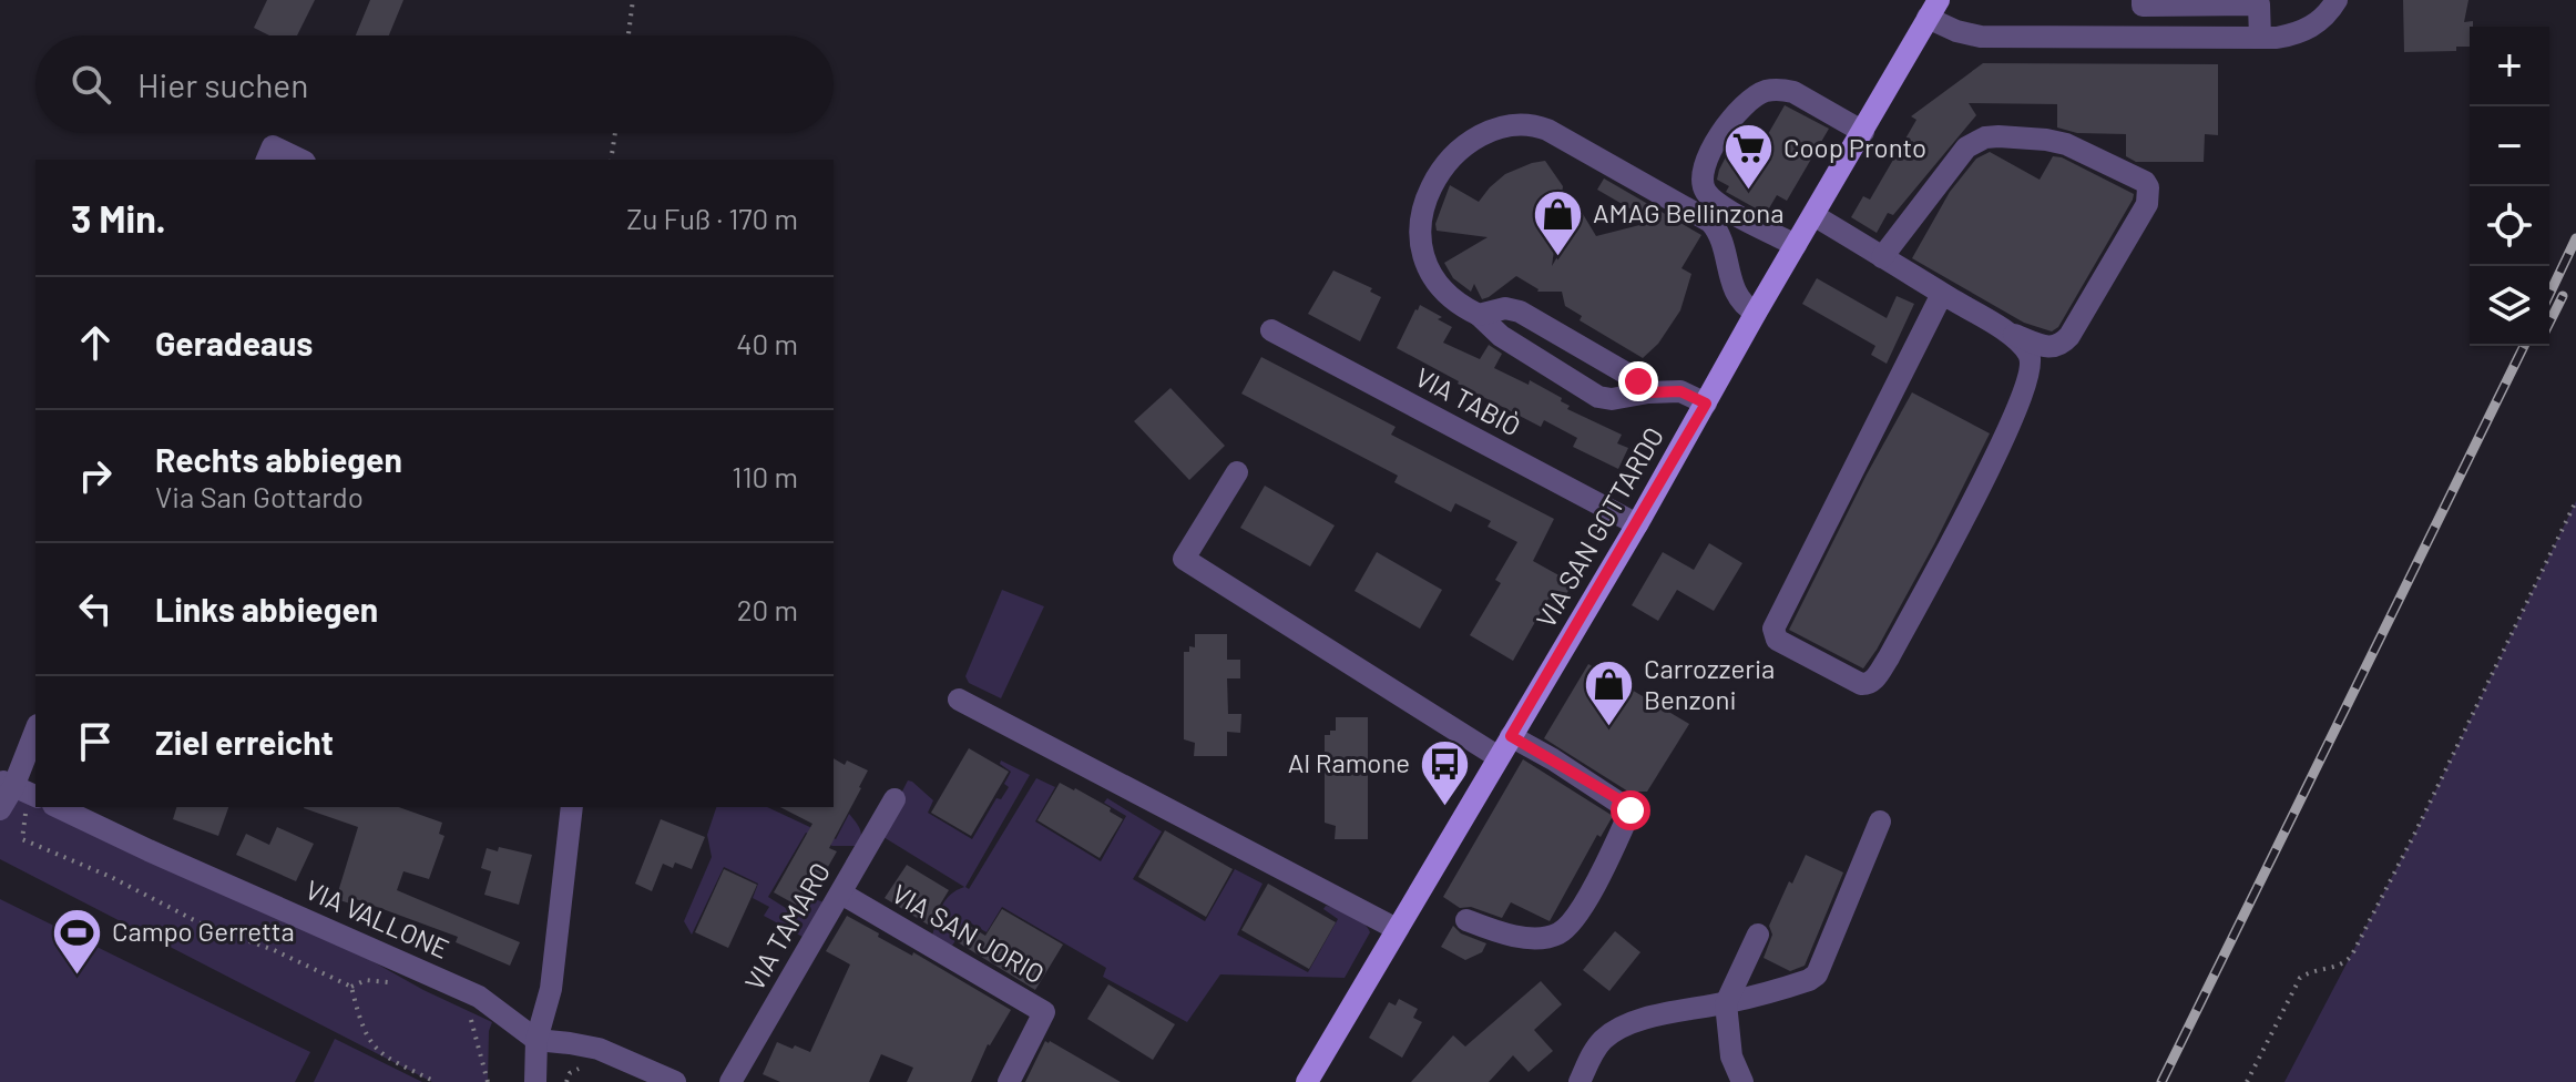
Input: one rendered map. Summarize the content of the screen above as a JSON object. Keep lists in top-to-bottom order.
{
  "streets": {
    "main road": ["VIA SAN GOTTARDO"],
    "street": [
      "VIA TABIÒ",
      "VIA VALLONE",
      "VIA TAMARO",
      "VIA SAN JORIO"
    ]
  },
  "crossings": [
    ["VIA TABIÒ", "VIA SAN GOTTARDO"],
    ["VIA TAMARO", "VIA SAN JORIO"]
  ],
  "places": {
    "supermarket": ["Coop Pronto"],
    "shop": ["AMAG Bellinzona", "Carrozzeria Benzoni"],
    "bus stop": ["Al Ramone"],
    "sports": ["Campo Gerretta"]
  },
  "page": {
    "map_buttons": ["+", "−"],
    "search": "Hier suchen",
    "heading": ["3 Min.", "Zu Fuß · 170 m"],
    "list": [
      ["Geradeaus", "40 m"],
      ["Rechts abbiegen", "Via San Gottardo", "110 m"],
      ["Links abbiegen", "20 m"],
      "Ziel erreicht"
    ]
  }
}
